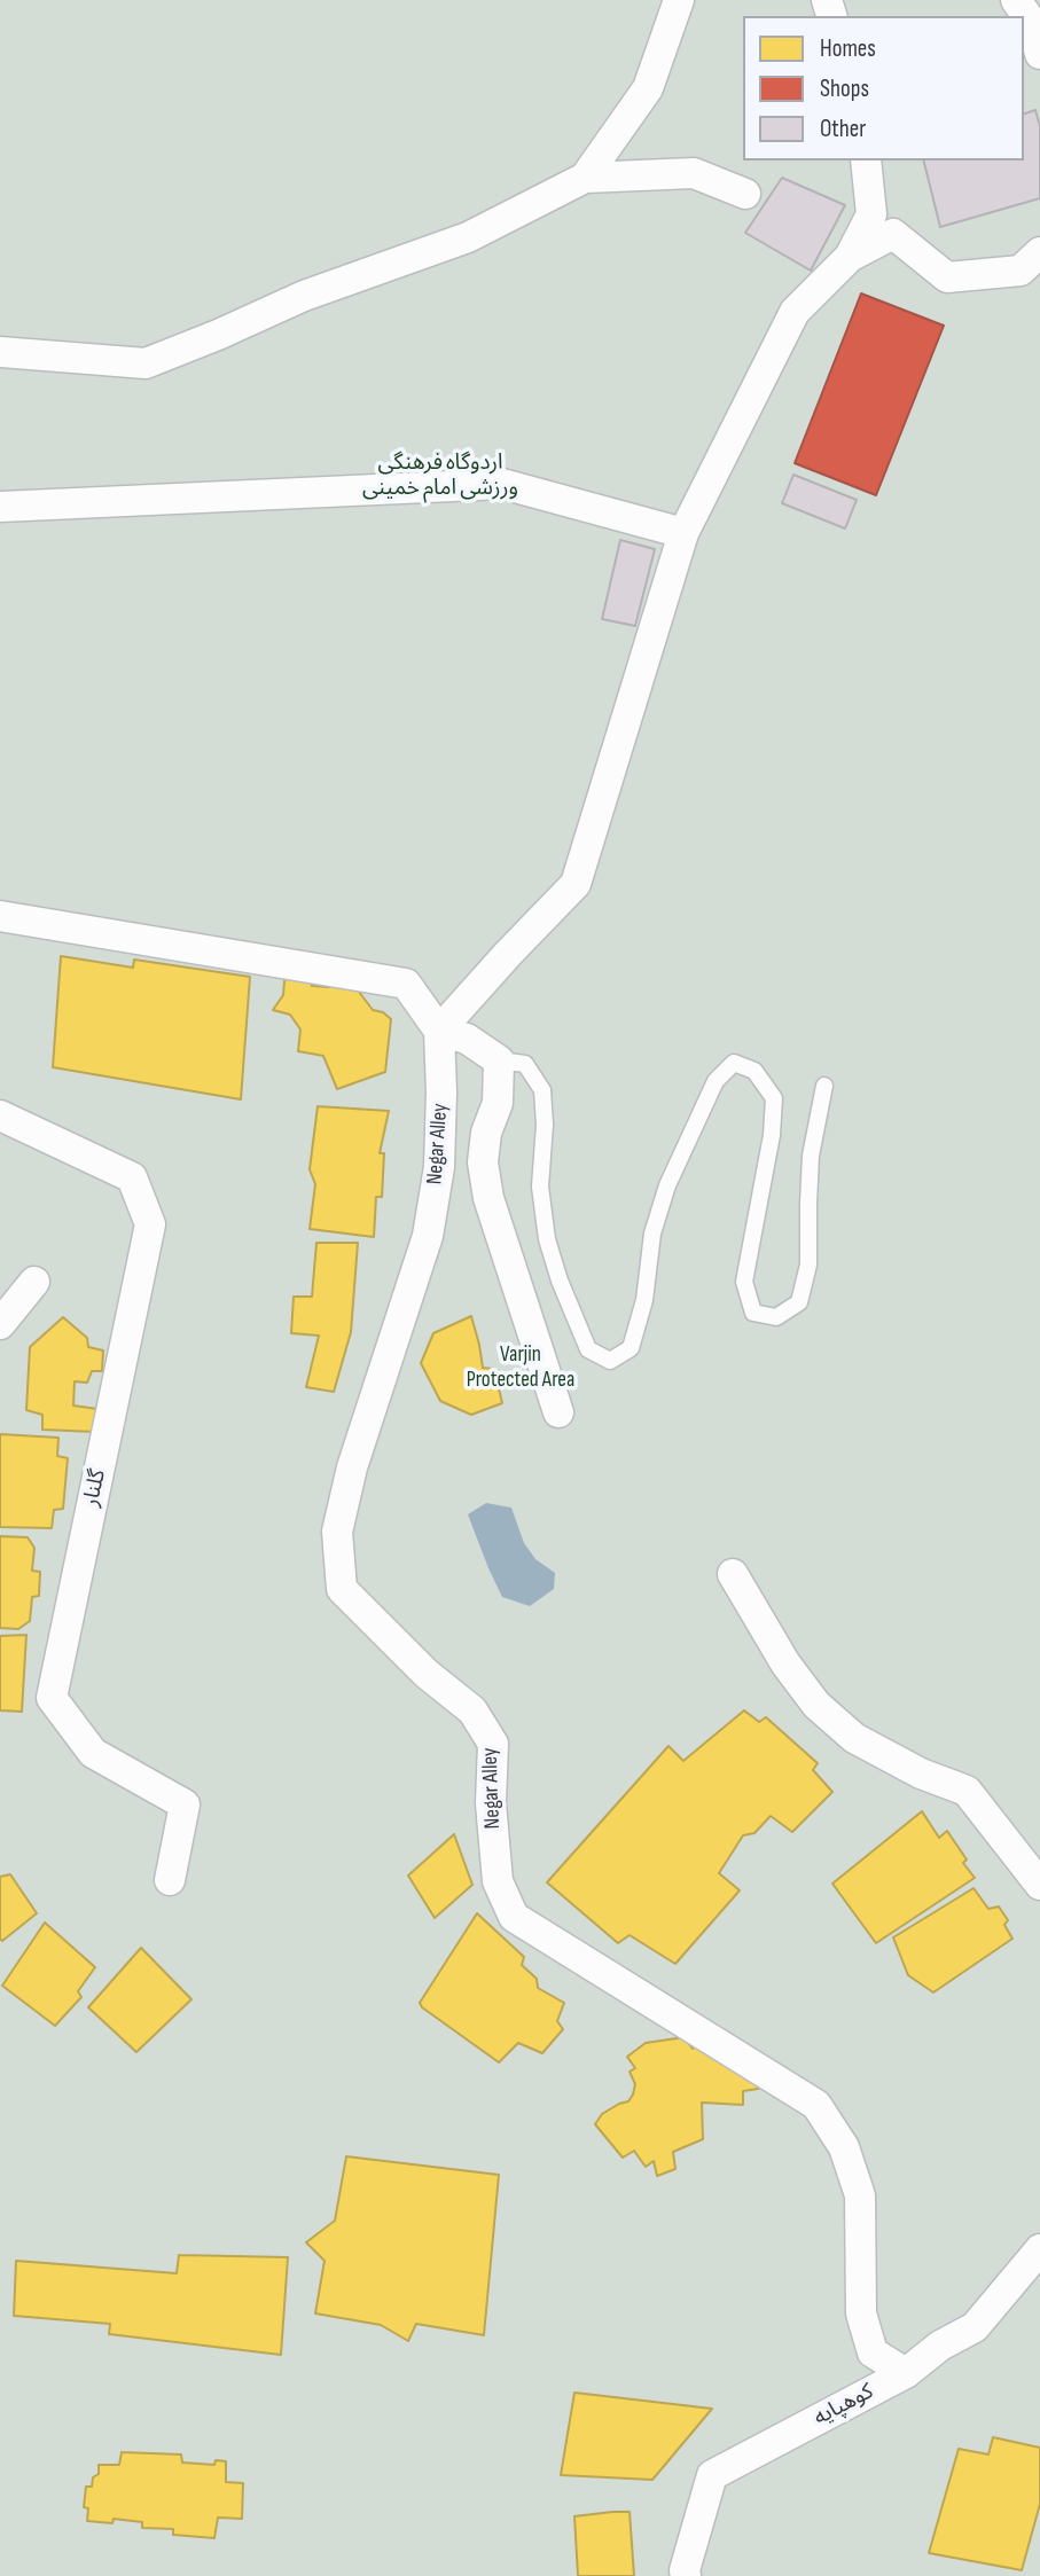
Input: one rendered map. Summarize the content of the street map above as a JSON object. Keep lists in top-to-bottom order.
{
  "streets": {
    "street": ["Negar Alley", "گلنار", "کوهپایه"]
  },
  "crossings": [
    ["Negar Alley", "کوهپایه"]
  ],
  "parks": ["اردوگاه فرهنگی ورزشی امام خمینی", "Varjin Protected Area"],
  "legend": ["Homes", "Shops", "Other"]
}
